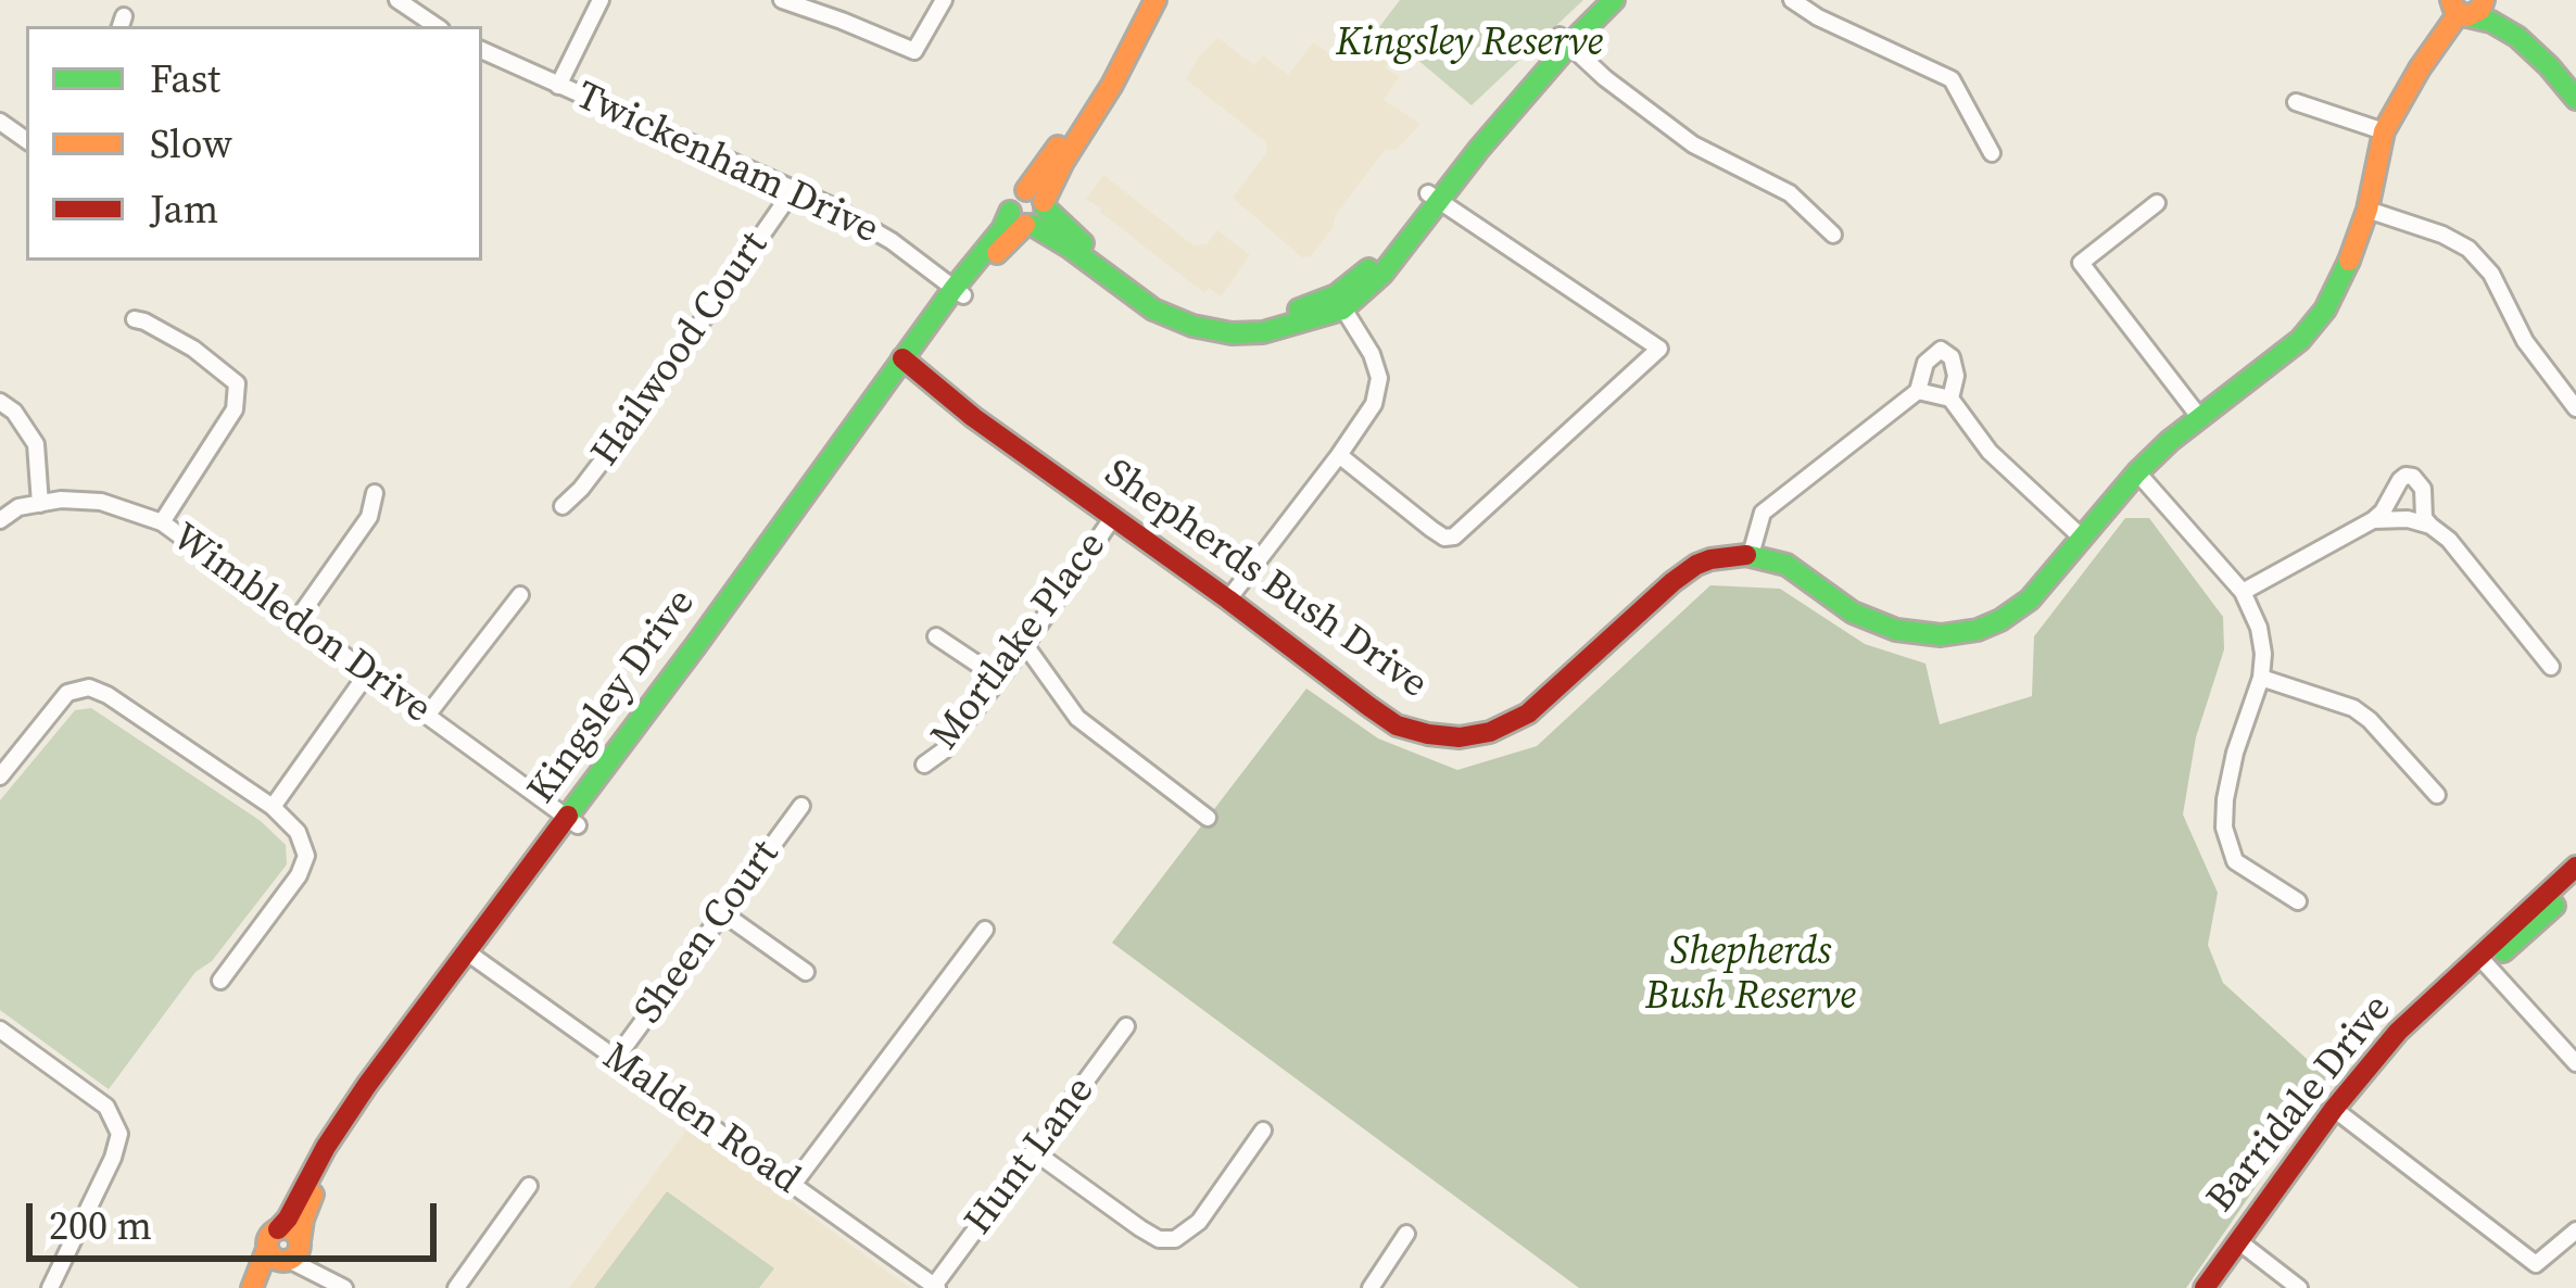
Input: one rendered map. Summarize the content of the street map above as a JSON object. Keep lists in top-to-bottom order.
{
  "streets": {
    "street": [
      "Twickenham Drive",
      "Hailwood Court",
      "Shepherds Bush Drive",
      "Wimbledon Drive",
      "Mortlake Place",
      "Kingsley Drive",
      "Sheen Court",
      "Barridale Drive",
      "Malden Road",
      "Hunt Lane"
    ]
  },
  "crossings": [
    ["Twickenham Drive", "Hailwood Court"],
    ["Twickenham Drive", "Kingsley Drive"],
    ["Shepherds Bush Drive", "Mortlake Place"],
    ["Shepherds Bush Drive", "Kingsley Drive"],
    ["Wimbledon Drive", "Kingsley Drive"],
    ["Kingsley Drive", "Malden Road"],
    ["Sheen Court", "Malden Road"],
    ["Malden Road", "Hunt Lane"]
  ],
  "parks": ["Kingsley Reserve", "Shepherds Bush Reserve"],
  "legend": ["Fast", "Slow", "Jam"],
  "scale_bar": "200 m"
}
